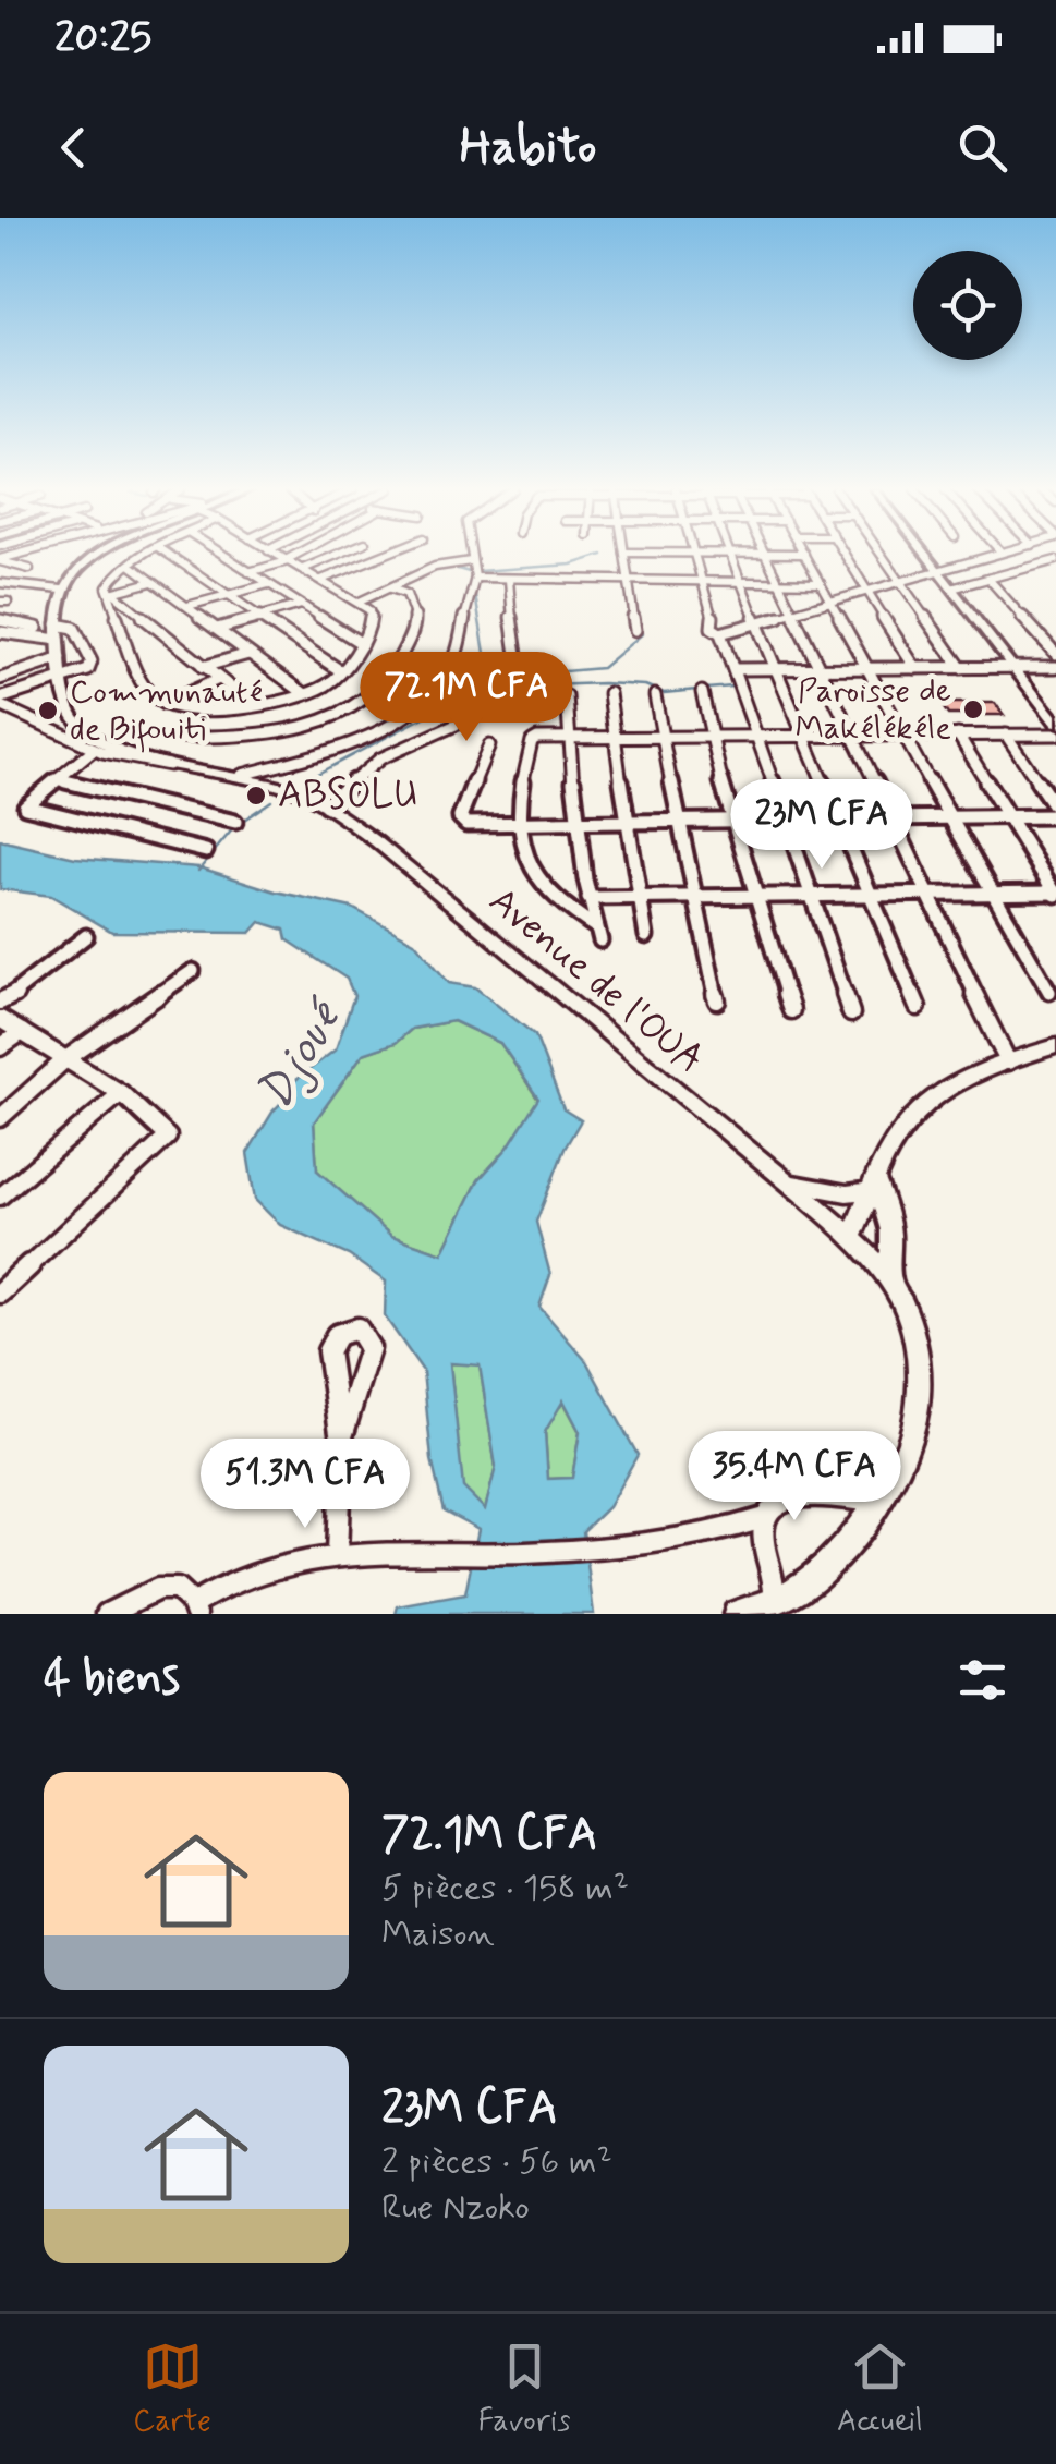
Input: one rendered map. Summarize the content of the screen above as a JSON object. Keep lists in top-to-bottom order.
{
  "streets": {
    "main road": ["Avenue de l'OUA"]
  },
  "water": ["Djoué"],
  "places": ["Paroisse de Makélékéle", "Communauté de Bifouiti", "ABSOLU"],
  "page": {
    "status": "20:25",
    "header": "Habito",
    "price": [
      "72.1M CFA",
      "23M CFA",
      "35.4M CFA",
      "51.3M CFA"
    ],
    "heading": "4 biens",
    "list": [
      {
        "name": "72.1M CFA",
        "note": "5 pièces · 158 m² · Maison"
      },
      {
        "name": "23M CFA",
        "note": "2 pièces · 56 m² · Rue Nzoko"
      }
    ],
    "tabs": ["Carte", "Favoris", "Accueil"]
  }
}
